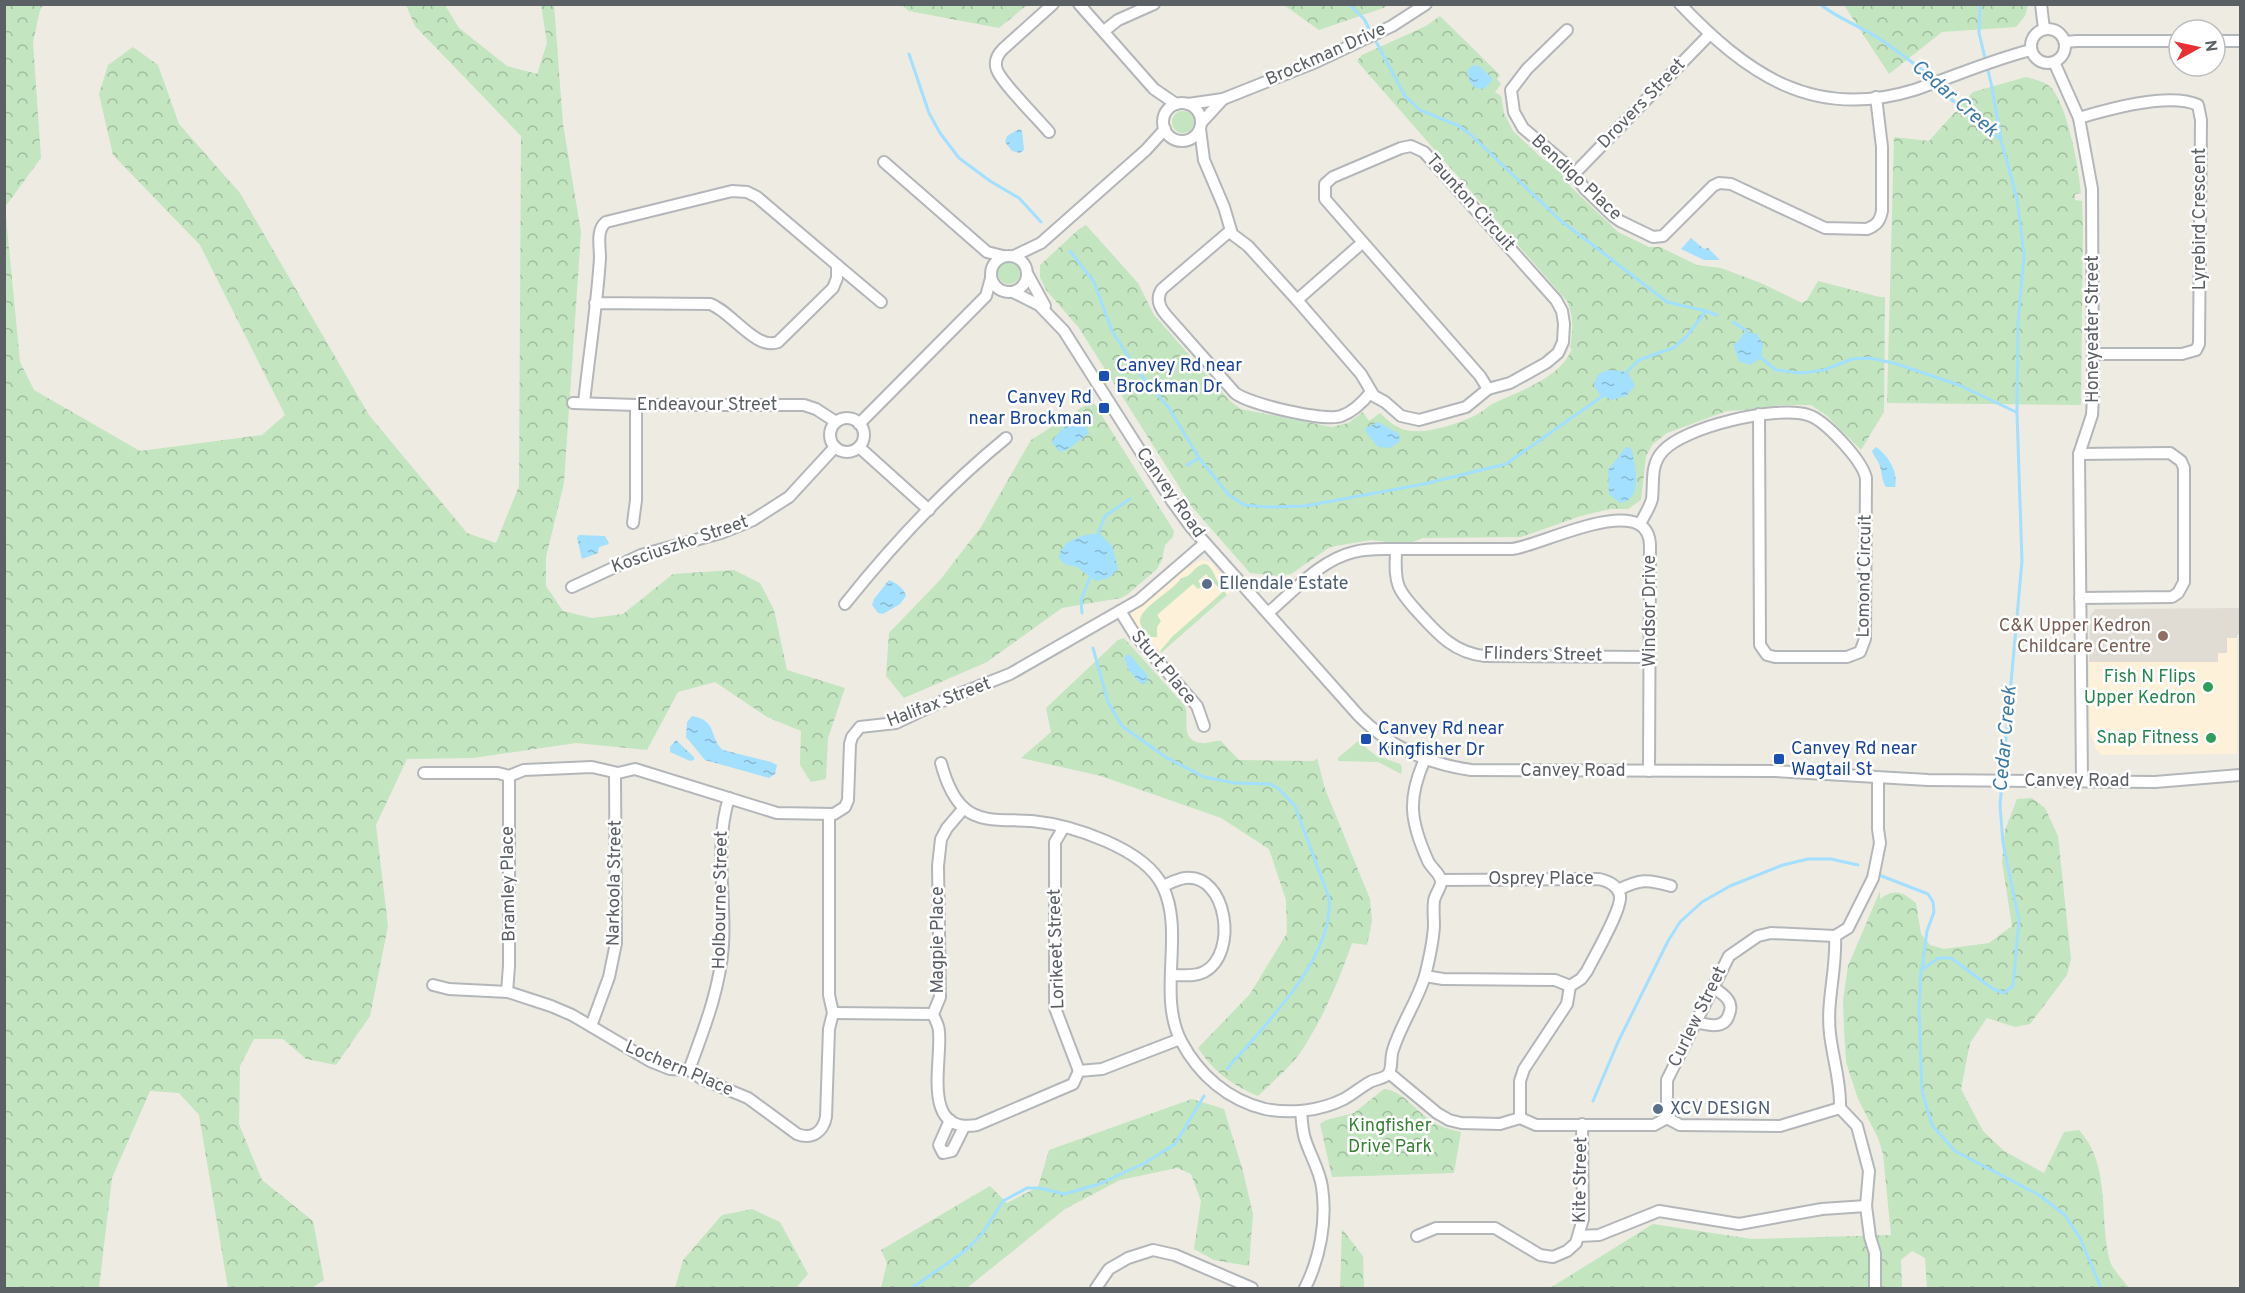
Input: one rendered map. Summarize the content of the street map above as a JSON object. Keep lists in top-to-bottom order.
{
  "streets": {
    "street": [
      "Brockman Drive",
      "Drovers Street",
      "Bendigo Place",
      "Taunton Circuit",
      "Lyrebird Crescent",
      "Honeyeater Street",
      "Endeavour Street",
      "Canvey Road",
      "Kosciuszko Street",
      "Lomond Circuit",
      "Windsor Drive",
      "Flinders Street",
      "Sturt Place",
      "Halifax Street",
      "Osprey Place",
      "Narkoola Street",
      "Bramley Place",
      "Holbourne Street",
      "Magpie Place",
      "Lorikeet Street",
      "Curlew Street",
      "Lochern Place",
      "Kite Street"
    ]
  },
  "crossings": [
    ["Drovers Street", "Bendigo Place"],
    ["Lyrebird Crescent", "Honeyeater Street"],
    ["Honeyeater Street", "Canvey Road"],
    ["Endeavour Street", "Kosciuszko Street"],
    ["Canvey Road", "Windsor Drive"],
    ["Canvey Road", "Halifax Street"],
    ["Lomond Circuit", "Windsor Drive"],
    ["Windsor Drive", "Flinders Street"],
    ["Sturt Place", "Halifax Street"],
    ["Halifax Street", "Lochern Place"],
    ["Narkoola Street", "Lochern Place"],
    ["Bramley Place", "Lochern Place"],
    ["Holbourne Street", "Lochern Place"]
  ],
  "water": ["Cedar Creek"],
  "parks": ["Kingfisher Drive Park"],
  "places": {
    "transit": [
      "Canvey Rd near Brockman Dr",
      "Canvey Rd near Brockman",
      "Canvey Rd near Kingfisher Dr",
      "Canvey Rd near Wagtail St"
    ],
    "other": [
      "Ellendale Estate",
      "C&K Upper Kedron Childcare Centre",
      "Fish N Flips Upper Kedron",
      "Snap Fitness",
      "XCV DESIGN"
    ]
  },
  "north": "right"
}
